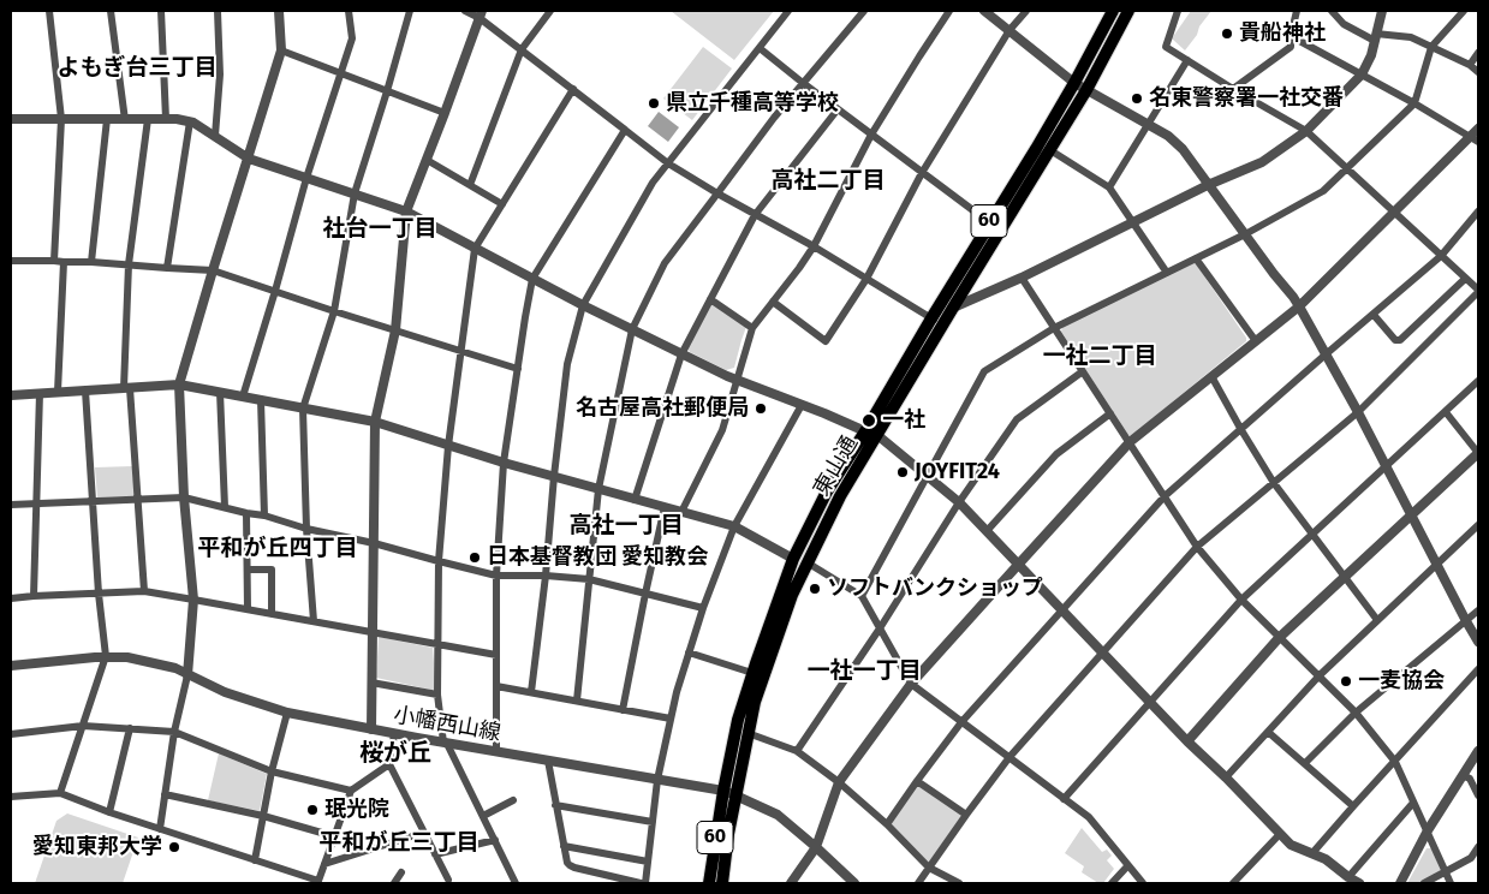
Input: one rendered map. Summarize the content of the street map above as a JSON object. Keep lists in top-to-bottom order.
{
  "streets": {
    "main road": ["60", "東山通"],
    "street": ["小幡西山線"]
  },
  "crossings": [
    ["東山通", "小幡西山線"]
  ],
  "districts": [
    "よもぎ台三丁目",
    "高社二丁目",
    "社台一丁目",
    "一社二丁目",
    "高社一丁目",
    "平和が丘四丁目",
    "一社一丁目",
    "桜が丘",
    "平和が丘三丁目"
  ],
  "places": [
    "貴船神社",
    "名東警察署一社交番",
    "県立千種高等学校",
    "名古屋高社郵便局",
    "一社",
    "JOYFIT24",
    "日本基督教団 愛知教会",
    "ソフトバンクショップ",
    "一麦協会",
    "珉光院",
    "愛知東邦大学"
  ]
}
